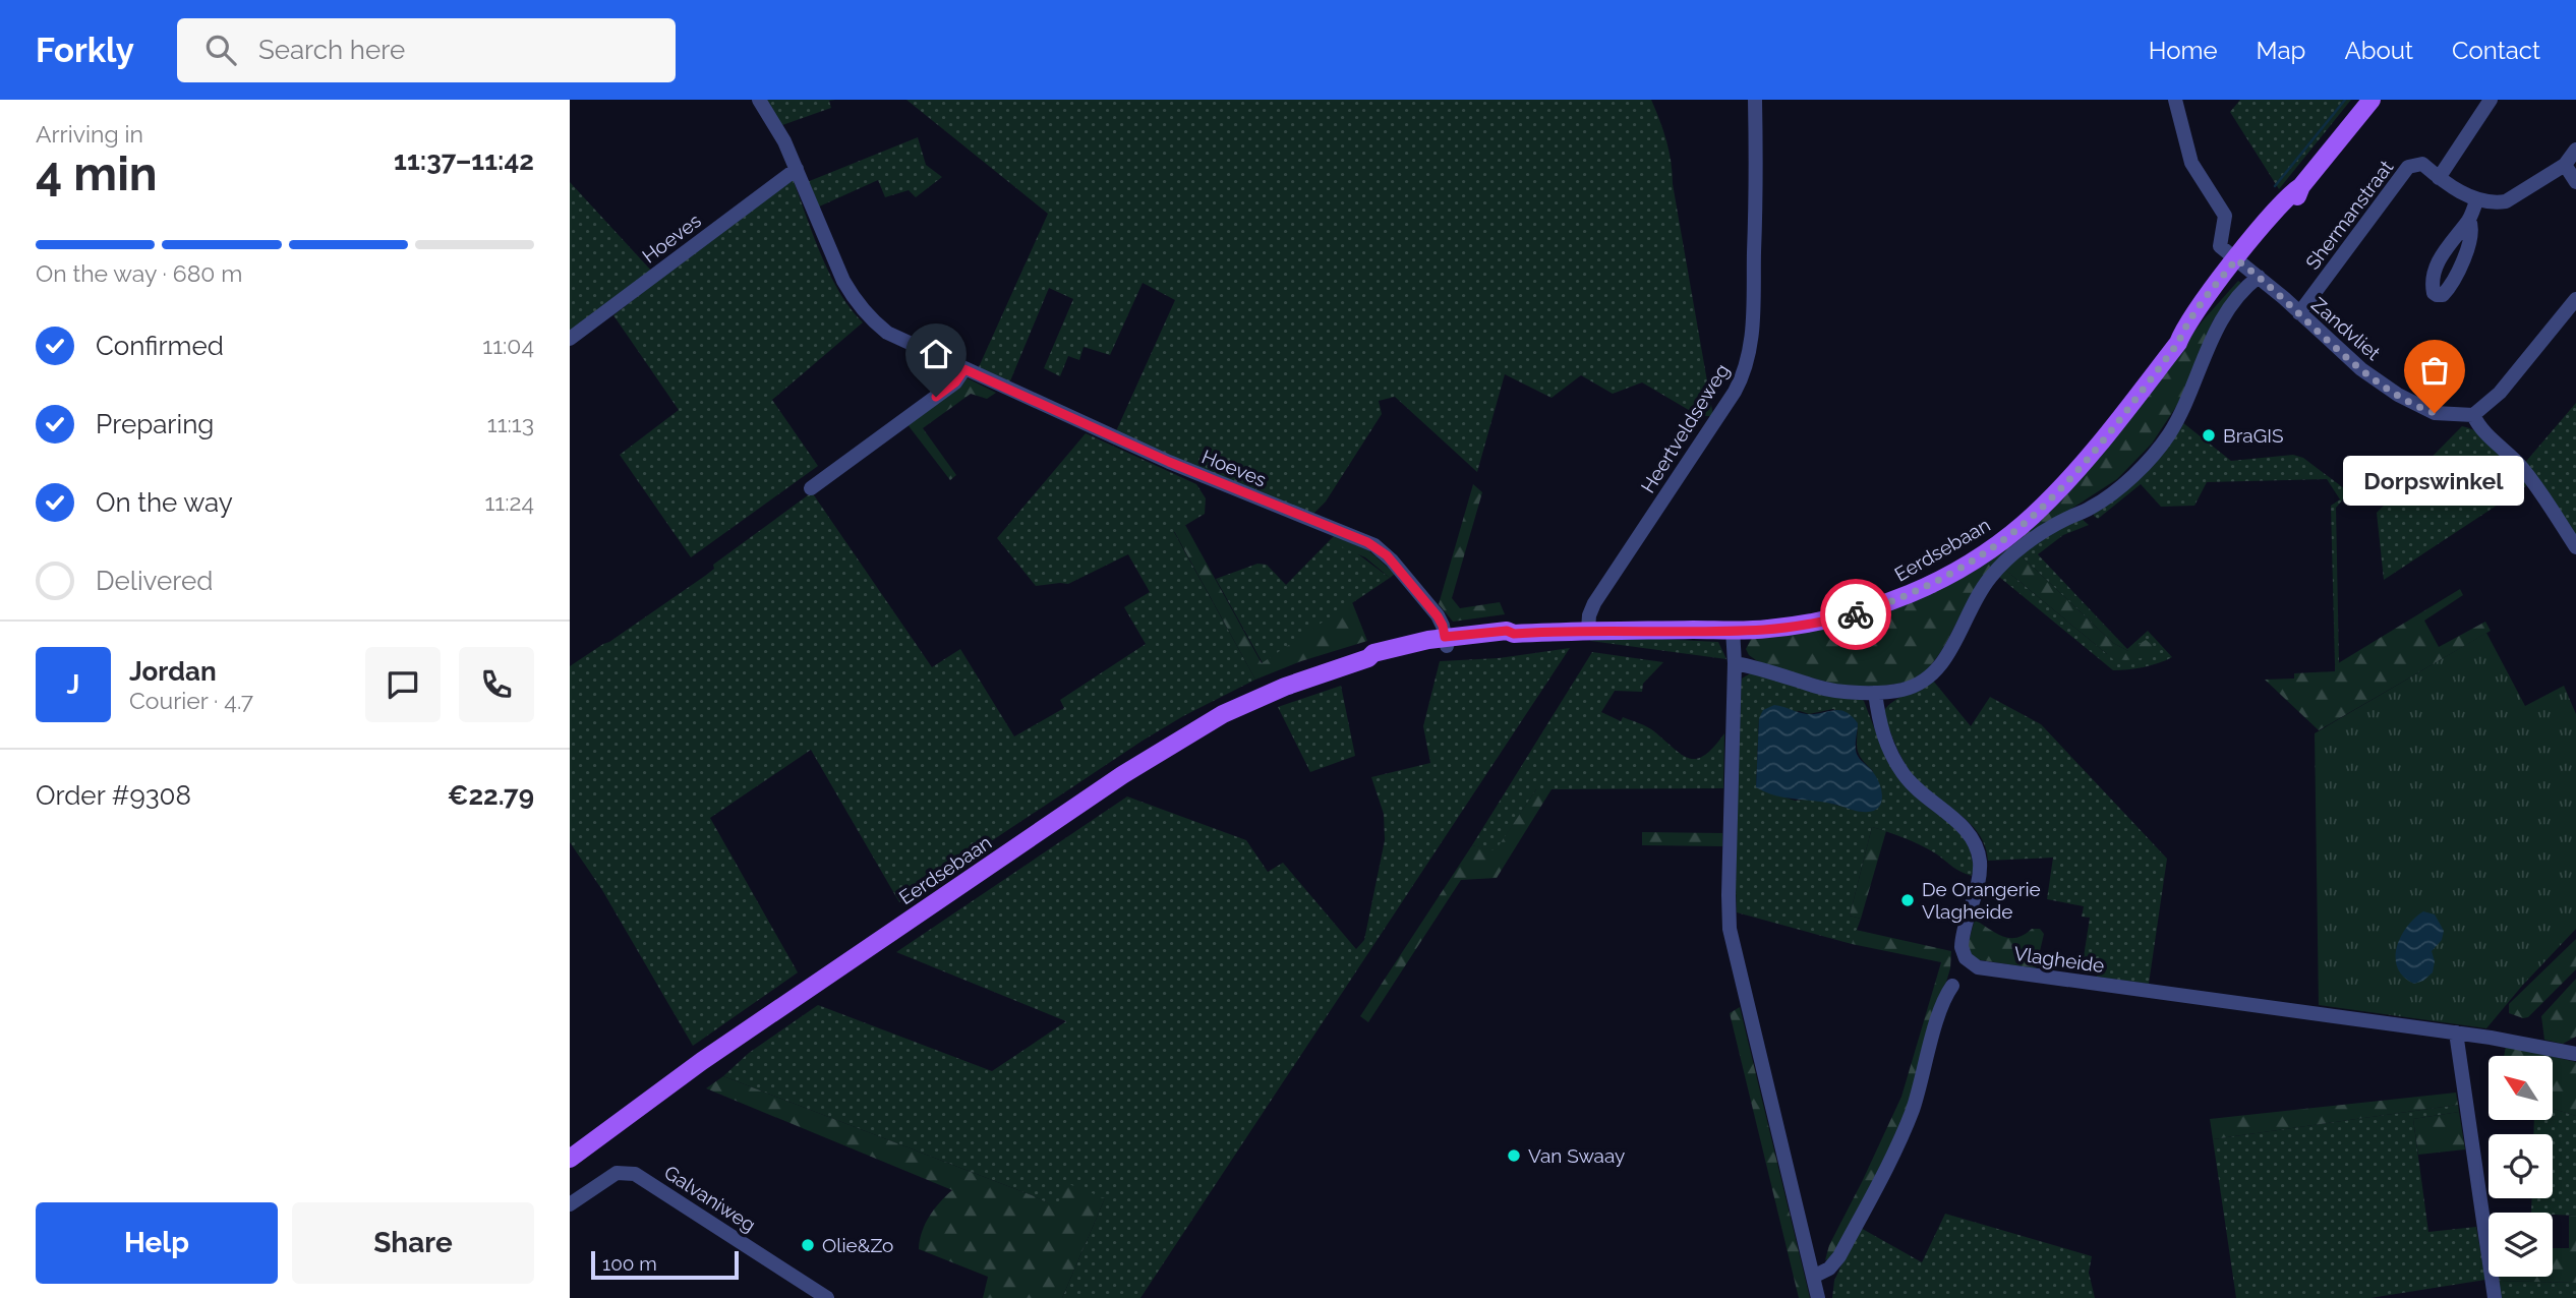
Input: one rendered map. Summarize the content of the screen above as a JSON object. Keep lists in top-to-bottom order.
{
  "streets": {
    "main road": ["Eerdsebaan"],
    "street": [
      "Shermanstraat",
      "Hoeves",
      "Zandvliet",
      "Heertveldseweg",
      "Vlagheide",
      "Galvaniweg"
    ]
  },
  "crossings": [
    ["Shermanstraat", "Zandvliet"],
    ["Hoeves", "Eerdsebaan"],
    ["Zandvliet", "Eerdsebaan"],
    ["Heertveldseweg", "Eerdsebaan"]
  ],
  "places": [
    "Dorpswinkel",
    "BraGIS",
    "De Orangerie Vlagheide",
    "Van Swaay",
    "Olie&Zo"
  ],
  "scale_bar": "100 m",
  "north": "top left",
  "page": {
    "header": "Forkly",
    "search": "Search here",
    "nav": [
      "Home",
      "Map",
      "About",
      "Contact"
    ],
    "heading": ["4 min", "Arriving in", "11:37–11:42"],
    "panel": [
      "Jordan",
      "Courier · 4.7",
      "Order #9308",
      "€22.79"
    ],
    "bar": "On the way · 680 m",
    "list": [
      ["Confirmed", "11:04"],
      ["Preparing", "11:13"],
      ["On the way", "11:24"],
      "Delivered"
    ],
    "bubble": "Dorpswinkel",
    "round": "J",
    "buttons": ["Help", "Share"],
    "scale": "100 m"
  }
}
